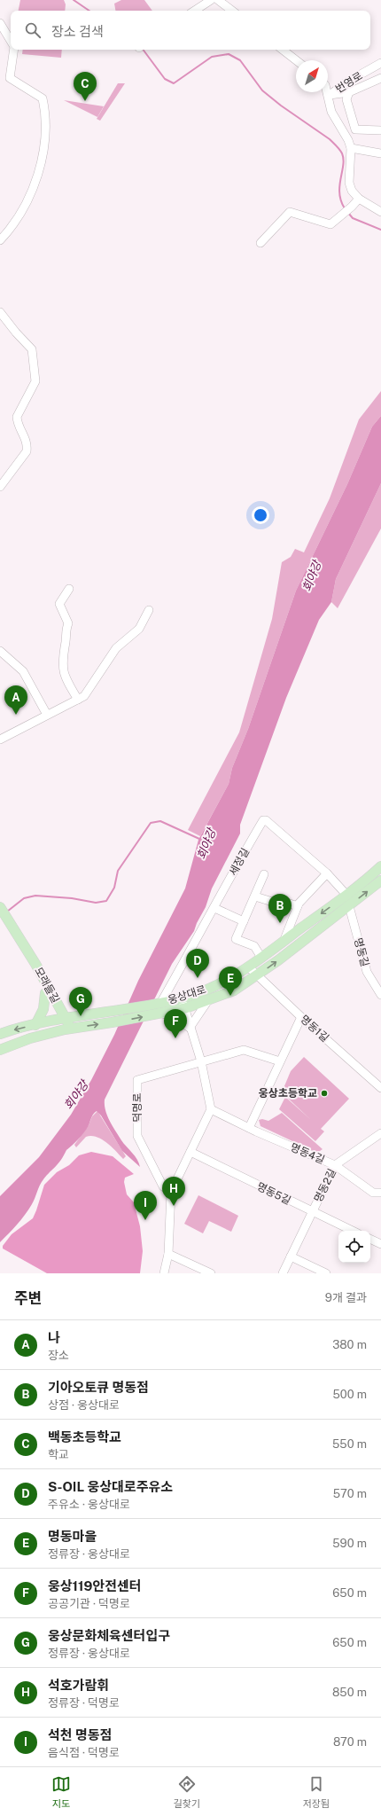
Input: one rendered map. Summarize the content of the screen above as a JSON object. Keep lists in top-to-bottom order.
{
  "streets": {
    "main road": ["모래들길", "웅상대로"],
    "street": [
      "번영로",
      "세정길",
      "명동길",
      "명동1길",
      "덕명로",
      "명동4길",
      "명동2길",
      "명동5길"
    ]
  },
  "crossings": [
    ["세정길", "웅상대로"],
    ["명동길", "웅상대로"],
    ["모래들길", "웅상대로"],
    ["웅상대로", "명동1길"],
    ["명동4길", "명동2길"],
    ["명동2길", "명동5길"]
  ],
  "water": ["회야강"],
  "places": ["웅상초등학교"],
  "north": "top right",
  "page": {
    "search": "장소 검색",
    "pins": [
      "C",
      "A",
      "B",
      "D",
      "E",
      "G",
      "F",
      "H",
      "I"
    ],
    "heading": ["주변", "9개 결과"],
    "list": [
      {
        "mark": "A",
        "name": "나",
        "note": "장소",
        "value": "380 m"
      },
      {
        "mark": "B",
        "name": "기아오토큐 명동점",
        "note": "상점 · 웅상대로",
        "value": "500 m"
      },
      {
        "mark": "C",
        "name": "백동초등학교",
        "note": "학교",
        "value": "550 m"
      },
      {
        "mark": "D",
        "name": "S-OIL 웅상대로주유소",
        "note": "주유소 · 웅상대로",
        "value": "570 m"
      },
      {
        "mark": "E",
        "name": "명동마을",
        "note": "정류장 · 웅상대로",
        "value": "590 m"
      },
      {
        "mark": "F",
        "name": "웅상119안전센터",
        "note": "공공기관 · 덕명로",
        "value": "650 m"
      },
      {
        "mark": "G",
        "name": "웅상문화체육센터입구",
        "note": "정류장 · 웅상대로",
        "value": "650 m"
      },
      {
        "mark": "H",
        "name": "석호가람휘",
        "note": "정류장 · 덕명로",
        "value": "850 m"
      },
      {
        "mark": "I",
        "name": "석천 명동점",
        "note": "음식점 · 덕명로",
        "value": "870 m"
      }
    ],
    "nav": ["지도", "길찾기", "저장됨"]
  }
}
